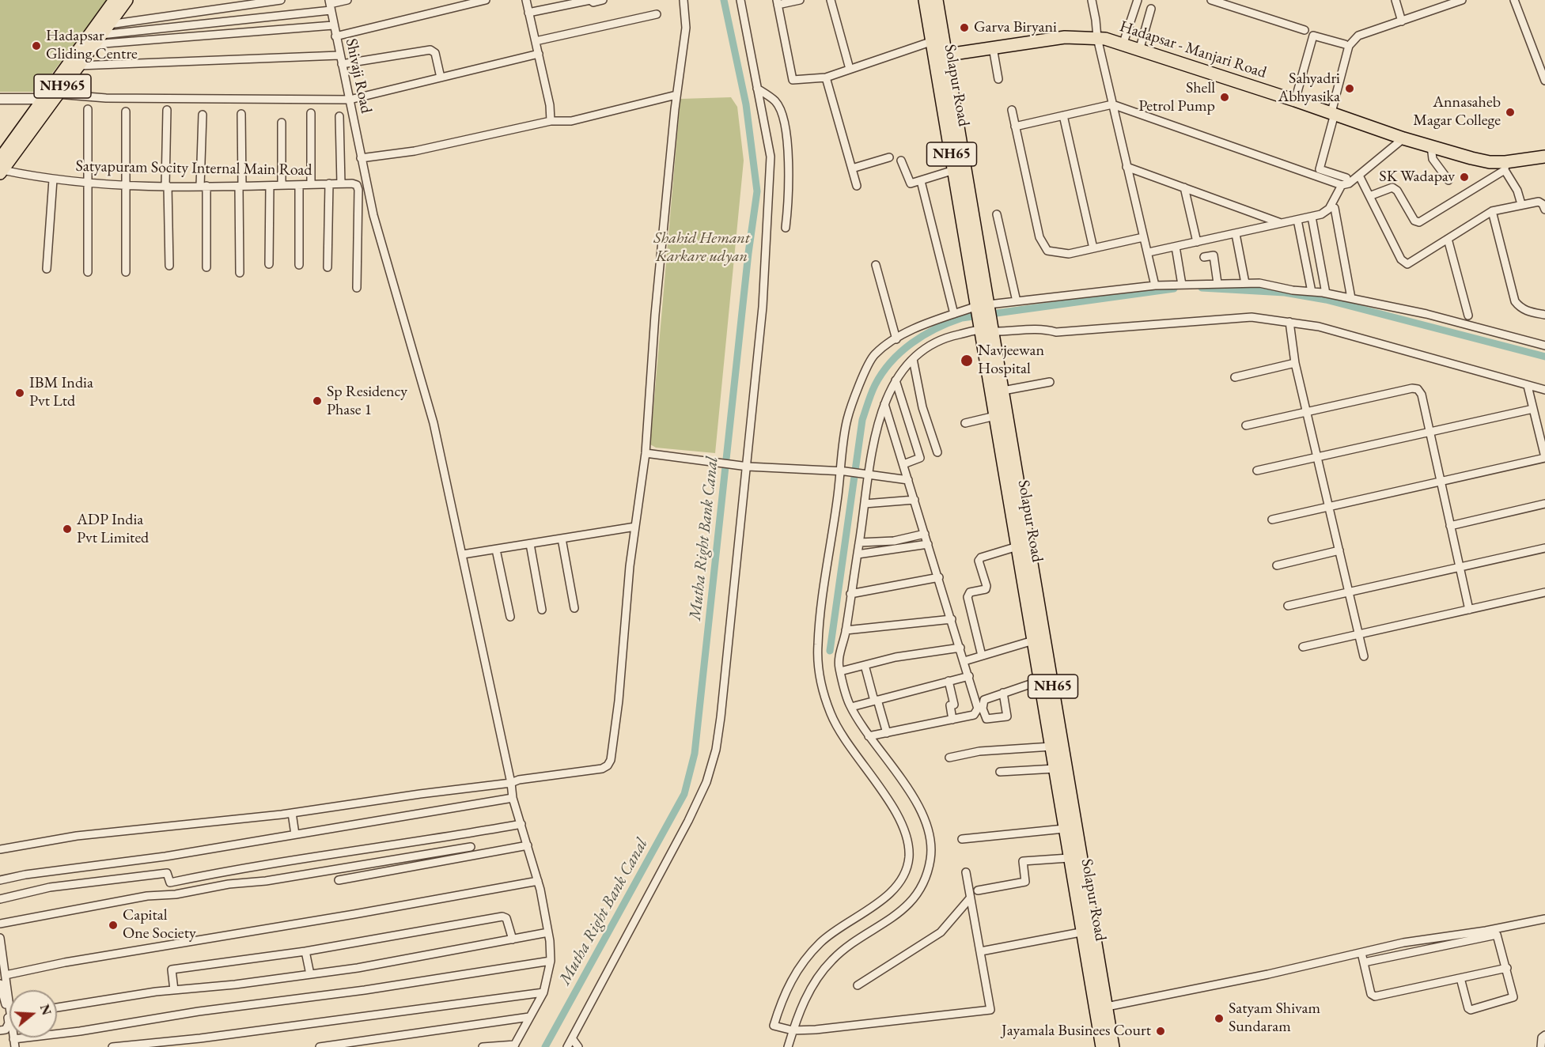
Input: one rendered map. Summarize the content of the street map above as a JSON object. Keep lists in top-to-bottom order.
{
  "streets": {
    "main road": [
      "Hadapsar - Manjari Road",
      "Solapur Road",
      "NH965",
      "NH65"
    ],
    "street": ["Shivaji Road", "Satyapuram Socity Internal Main Road"]
  },
  "crossings": [
    ["Hadapsar - Manjari Road", "Solapur Road"],
    ["NH965", "Satyapuram Socity Internal Main Road"]
  ],
  "water": ["Mutha Right Bank Canal"],
  "parks": ["Shahid Hemant Karkare udyan"],
  "places": [
    "Garva Biryani",
    "Hadapsar Gliding Centre",
    "Sahyadri Abhyasika",
    "Shell Petrol Pump",
    "Annasaheb Magar College",
    "SK Wadapav",
    "Navjeewan Hospital",
    "IBM India Pvt Ltd",
    "Sp Residency Phase 1",
    "ADP India Pvt Limited",
    "Capital One Society",
    "Satyam Shivam Sundaram",
    "Jayamala Businees Court"
  ],
  "north": "right"
}
